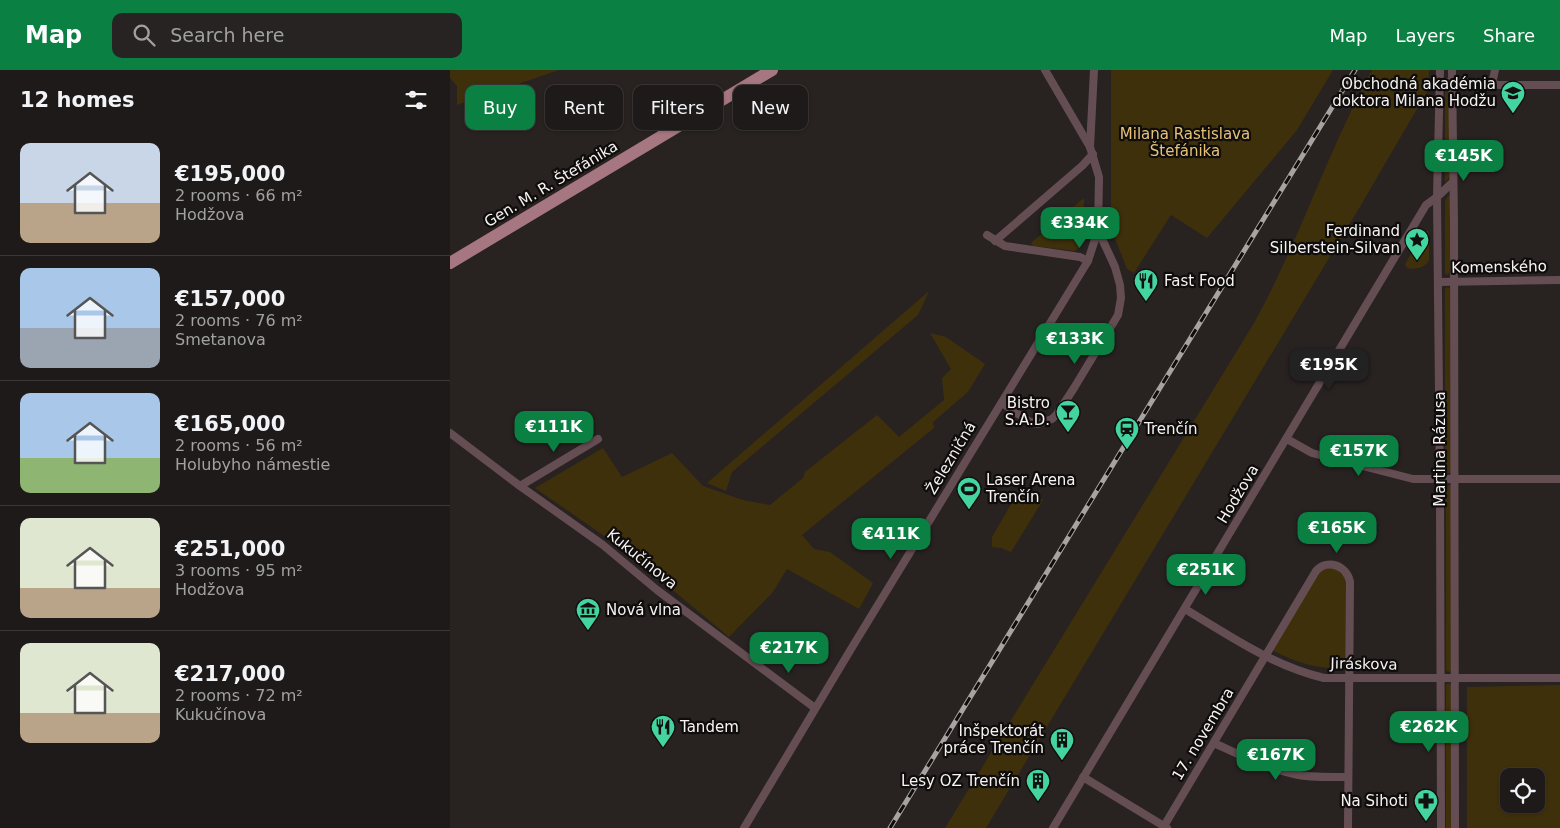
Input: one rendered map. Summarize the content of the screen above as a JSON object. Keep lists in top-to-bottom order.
{
  "streets": {
    "main road": ["Gen. M. R. Štefánika"],
    "street": [
      "Komenského",
      "Martina Rázusa",
      "Železničná",
      "Hodžova",
      "Kukučínova",
      "Jiráskova",
      "17. novembra"
    ]
  },
  "crossings": [
    ["Komenského", "Martina Rázusa"],
    ["Martina Rázusa", "Hodžova"],
    ["Martina Rázusa", "Jiráskova"],
    ["Železničná", "Kukučínova"],
    ["Hodžova", "Jiráskova"],
    ["Jiráskova", "17. novembra"]
  ],
  "parks": ["Milana Rastislava Štefánika"],
  "places": {
    "school or university": ["Obchodná akadémia doktora Milana Hodžu"],
    "place": ["Ferdinand Silberstein-Silvan"],
    "restaurant": ["Fast Food", "Tandem"],
    "bar": ["Bistro S.A.D."],
    "station": ["Trenčín"],
    "sports": ["Laser Arena Trenčín"],
    "museum": ["Nová vlna"],
    "building": ["Inšpektorát práce Trenčín", "Lesy OZ Trenčín"],
    "pharmacy": ["Na Sihoti"]
  },
  "page": {
    "header": "Map",
    "search": "Search here",
    "nav": ["Map", "Layers", "Share"],
    "heading": "12 homes",
    "chip": [
      "Buy",
      "Rent",
      "Filters",
      "New"
    ],
    "list": [
      {
        "name": "€195,000",
        "note": "2 rooms · 66 m² · Hodžova"
      },
      {
        "name": "€157,000",
        "note": "2 rooms · 76 m² · Smetanova"
      },
      {
        "name": "€165,000",
        "note": "2 rooms · 56 m² · Holubyho námestie"
      },
      {
        "name": "€251,000",
        "note": "3 rooms · 95 m² · Hodžova"
      },
      {
        "name": "€217,000",
        "note": "2 rooms · 72 m² · Kukučínova"
      }
    ],
    "price": [
      "€145K",
      "€334K",
      "€133K",
      "€195K",
      "€111K",
      "€157K",
      "€165K",
      "€411K",
      "€251K",
      "€217K",
      "€262K",
      "€167K"
    ]
  }
}
